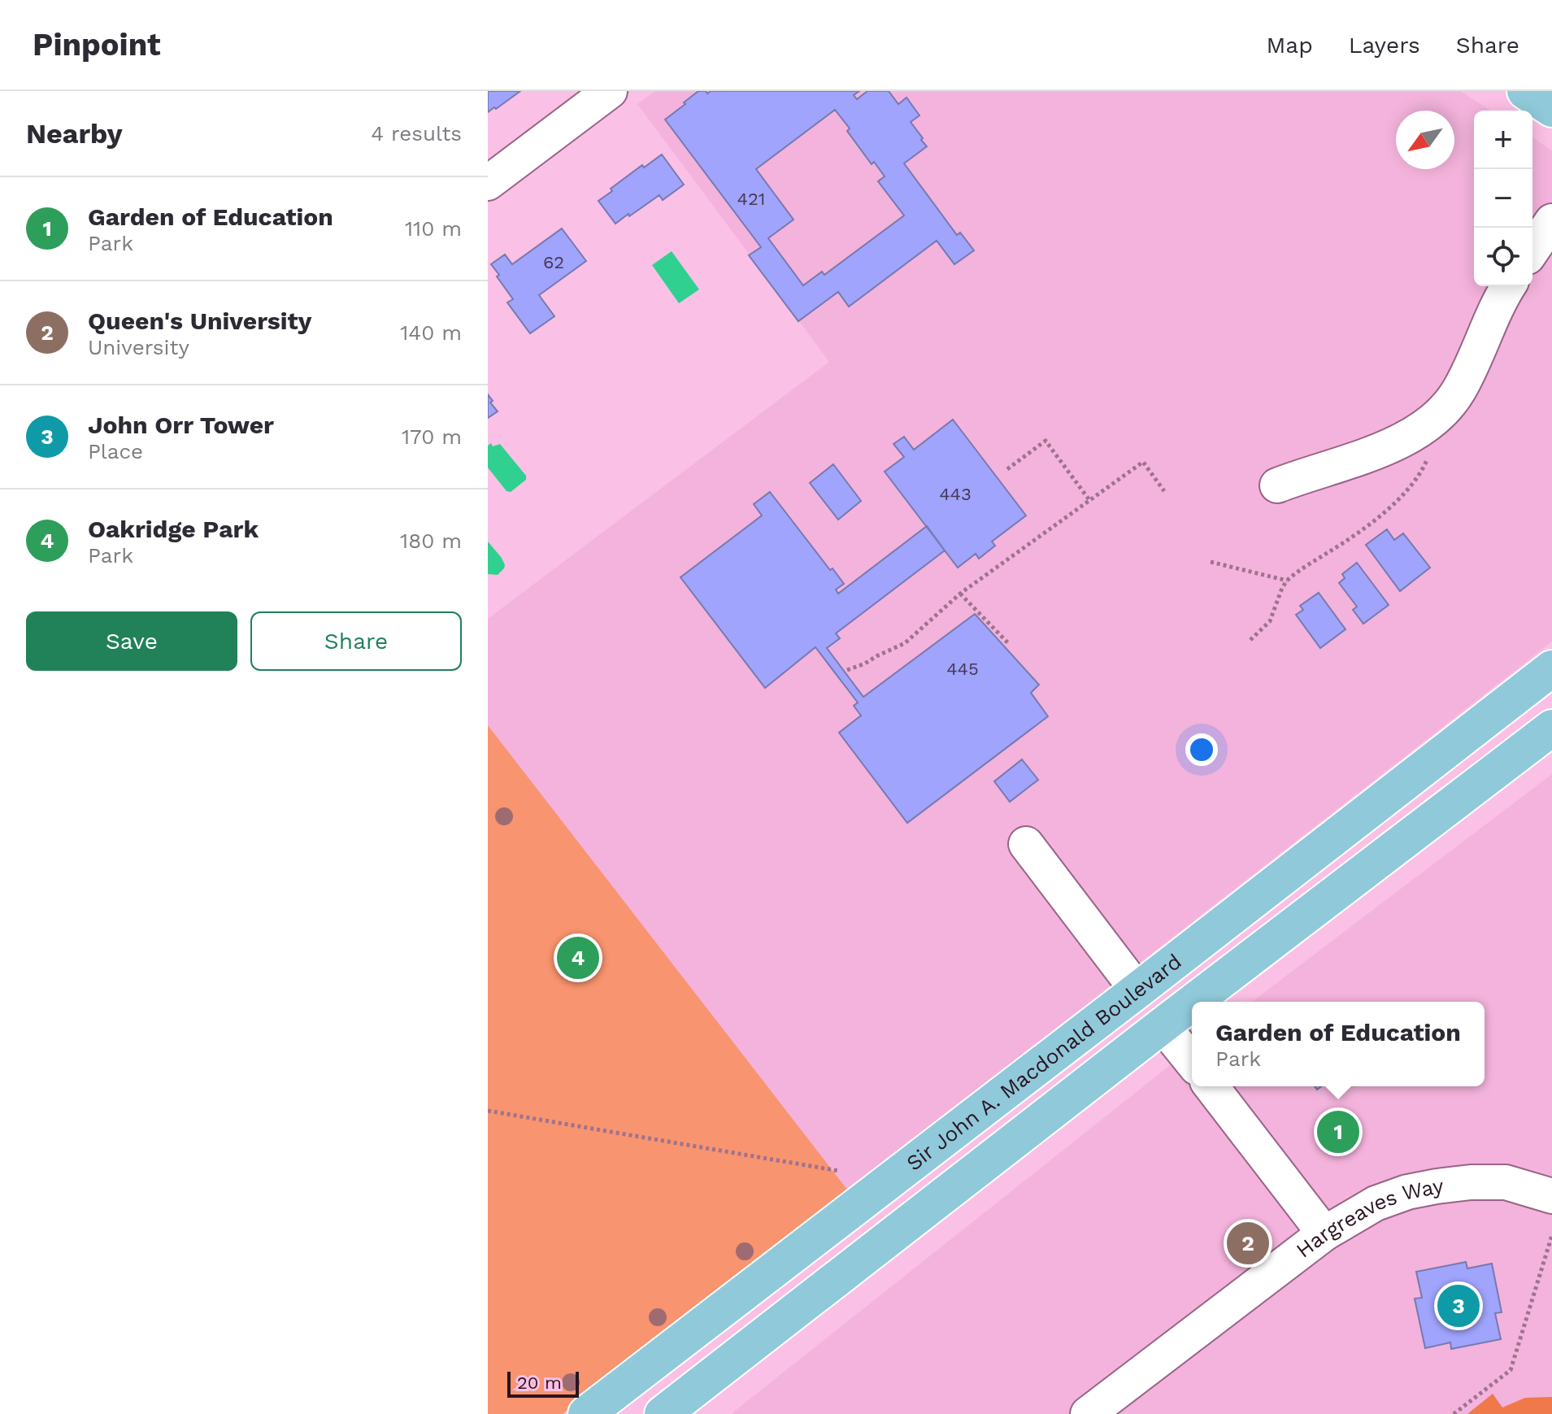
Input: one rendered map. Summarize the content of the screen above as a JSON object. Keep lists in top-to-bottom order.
{
  "streets": {
    "main road": ["Sir John A. Macdonald Boulevard"],
    "street": ["Hargreaves Way"]
  },
  "house_numbers": [
    "421",
    "62",
    "443",
    "445"
  ],
  "scale_bar": "20 m",
  "north": "bottom left",
  "page": {
    "header": "Pinpoint",
    "nav": ["Map", "Layers", "Share"],
    "heading": ["Nearby", "4 results"],
    "map_buttons": ["+", "−"],
    "list": [
      {
        "mark": "1",
        "name": "Garden of Education",
        "note": "Park",
        "value": "110 m"
      },
      {
        "mark": "2",
        "name": "Queen's University",
        "note": "University",
        "value": "140 m"
      },
      {
        "mark": "3",
        "name": "John Orr Tower",
        "note": "Place",
        "value": "170 m"
      },
      {
        "mark": "4",
        "name": "Oakridge Park",
        "note": "Park",
        "value": "180 m"
      }
    ],
    "buttons": ["Save", "Share"],
    "pins": [
      "4",
      "1",
      "2",
      "3"
    ],
    "popup": ["Garden of Education", "Park"],
    "scale": "20 m"
  }
}
